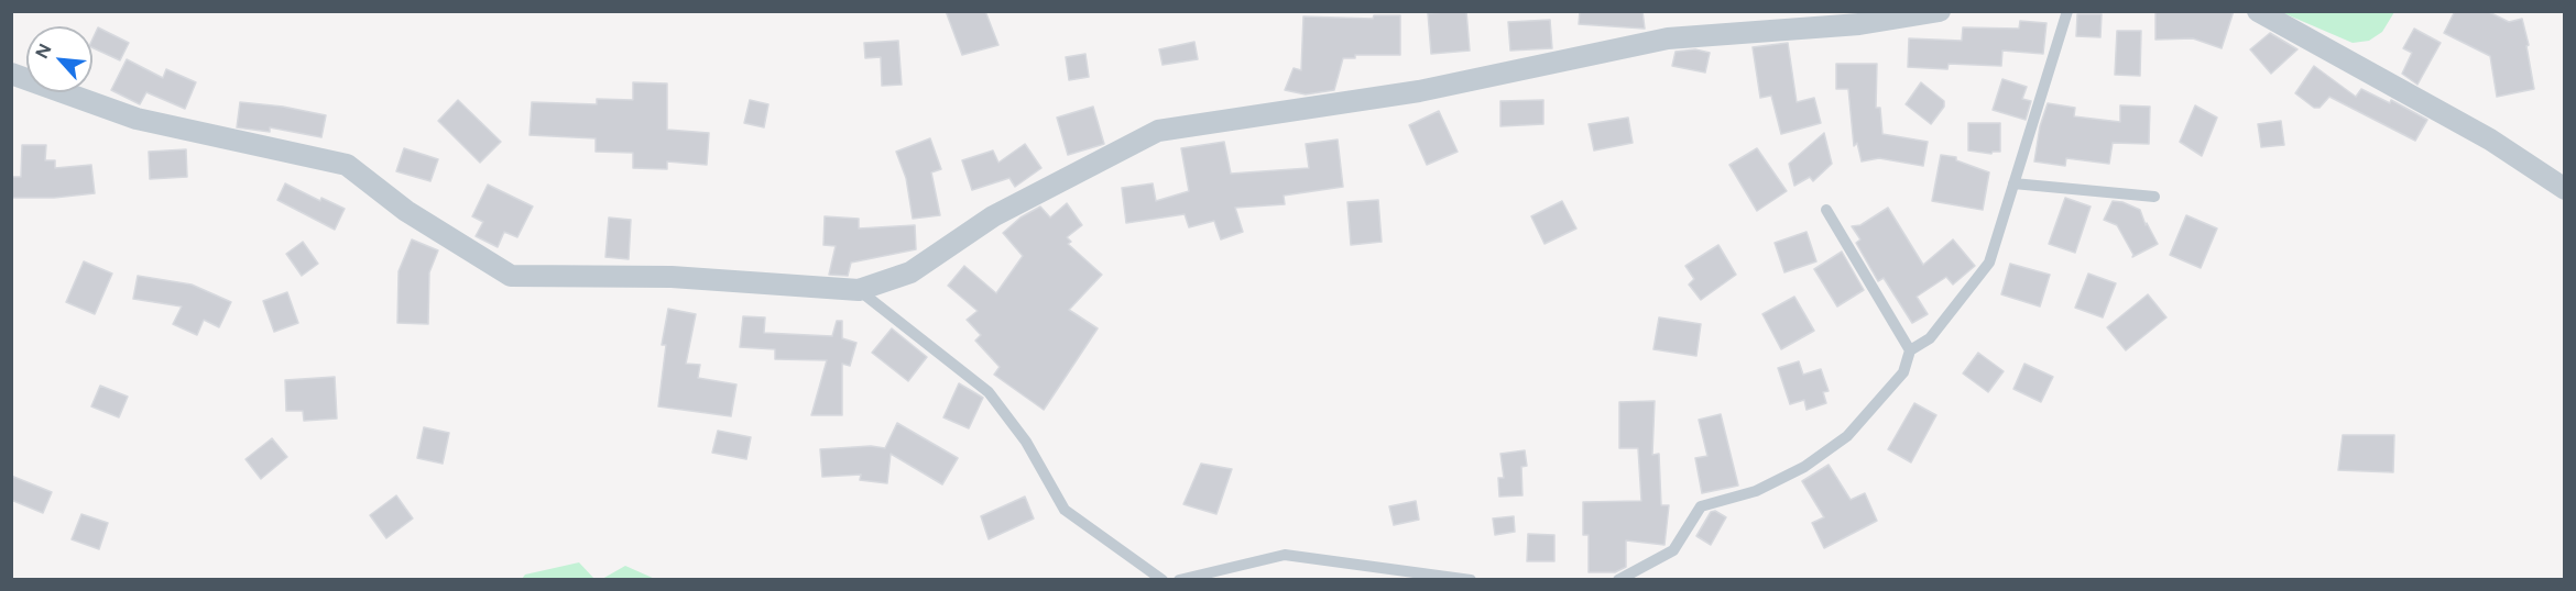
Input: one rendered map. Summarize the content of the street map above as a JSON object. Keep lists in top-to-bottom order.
{
  "north": "top left"
}
